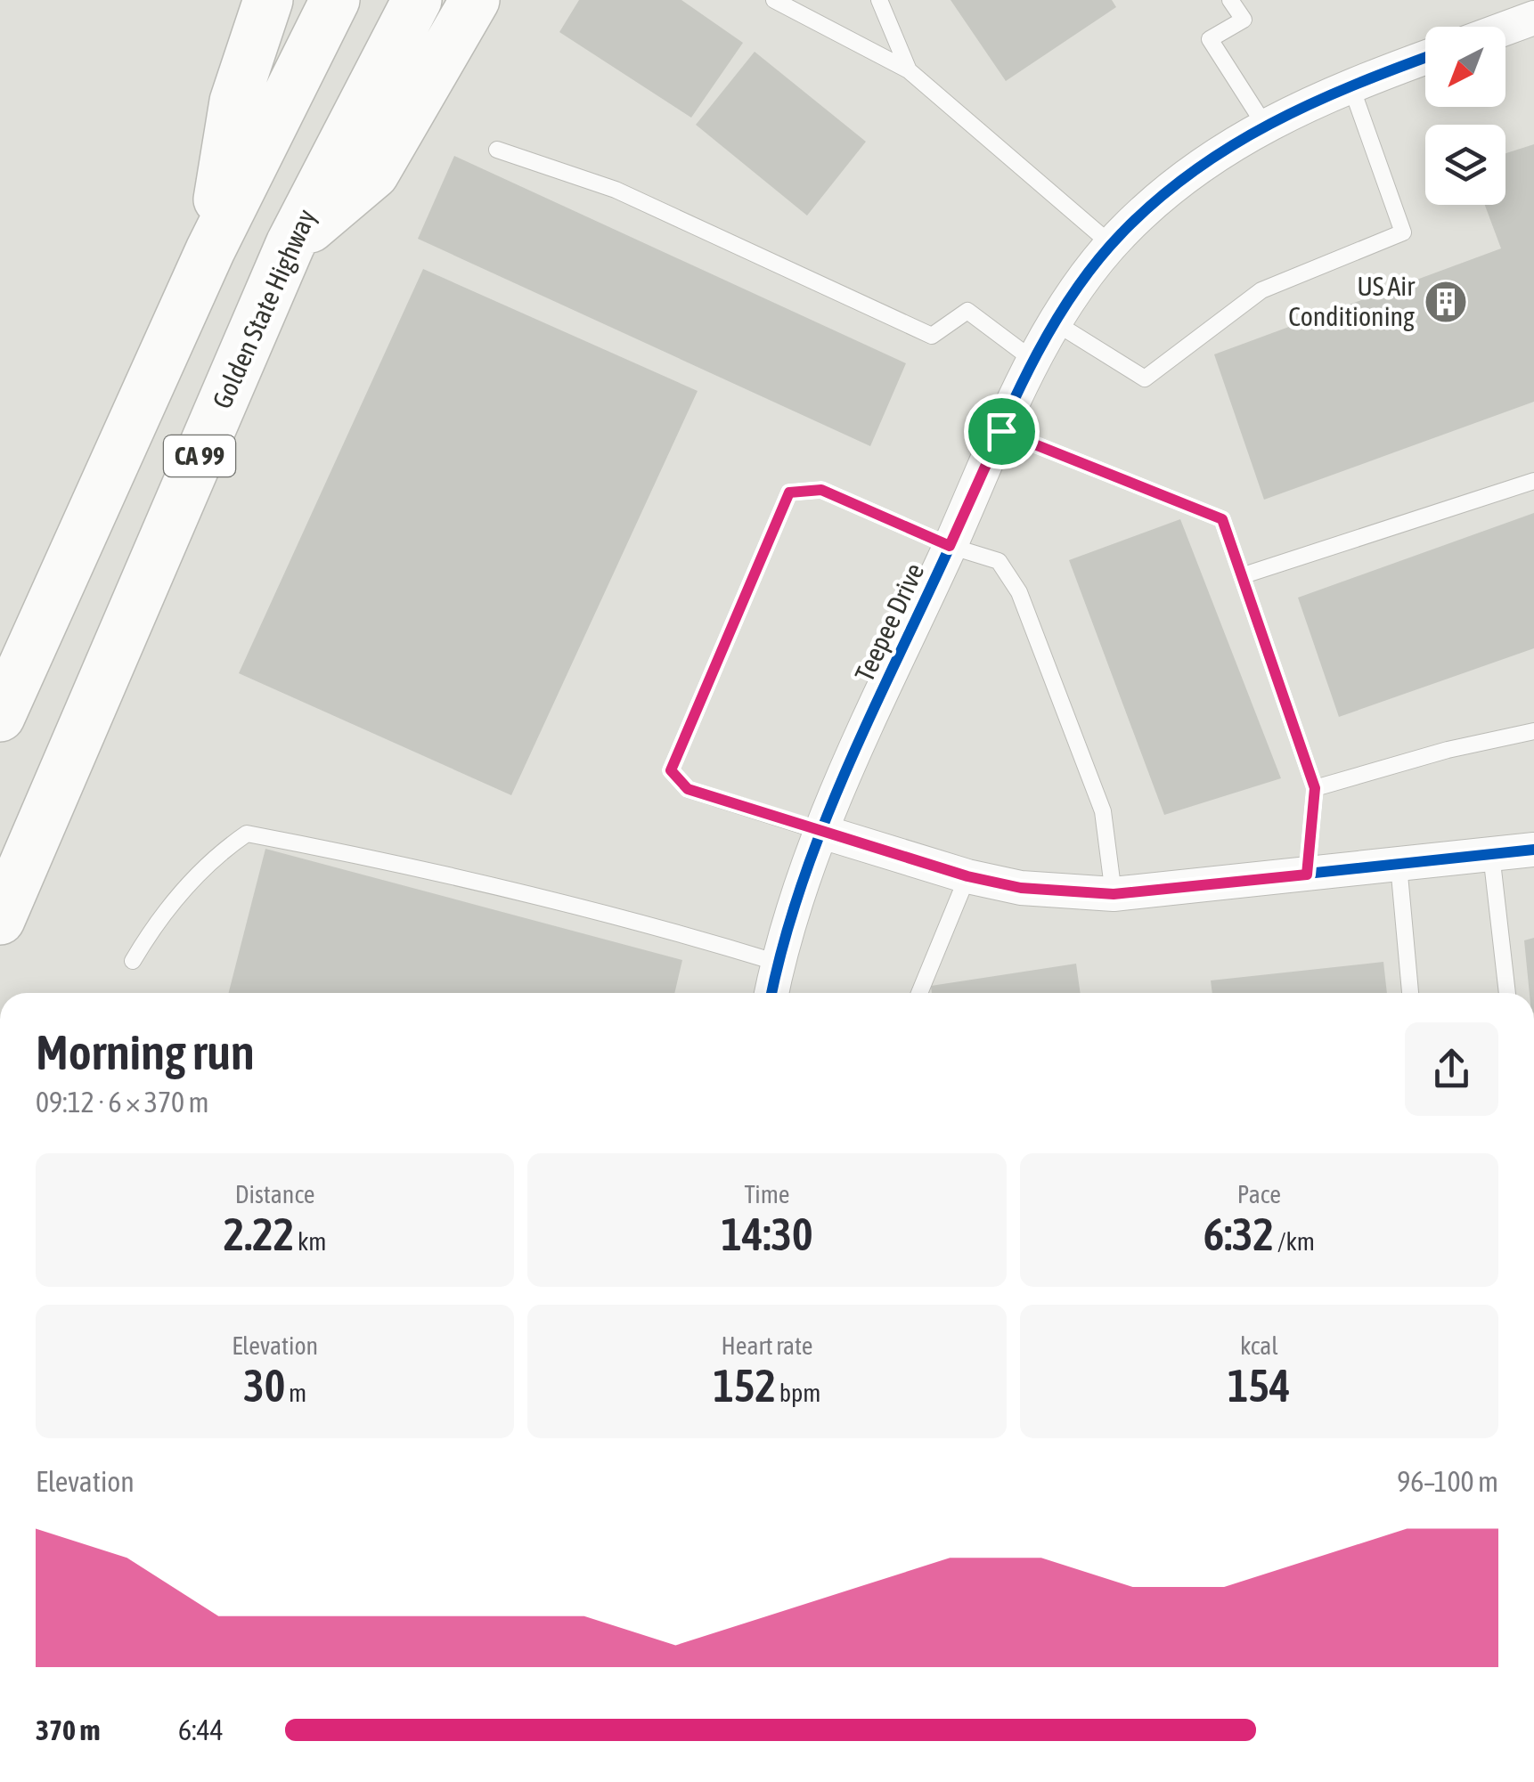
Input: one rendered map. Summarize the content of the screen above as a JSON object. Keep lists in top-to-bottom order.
{
  "streets": {
    "highway": ["Golden State Highway", "CA 99"],
    "street": ["Teepee Drive"]
  },
  "places": {
    "building": ["US Air Conditioning"]
  },
  "north": "bottom left",
  "page": {
    "heading": ["Morning run", "09:12 · 6 × 370 m"],
    "stats": [
      ["Distance", "2.22 km"],
      ["Time", "14:30"],
      ["Pace", "6:32 /km"],
      ["Elevation", "30 m"],
      ["Heart rate", "152 bpm"],
      ["kcal", "154"]
    ],
    "chart": ["Elevation", "96–100 m"],
    "list": [
      {
        "name": "370 m",
        "note": "6:44"
      }
    ]
  }
}
